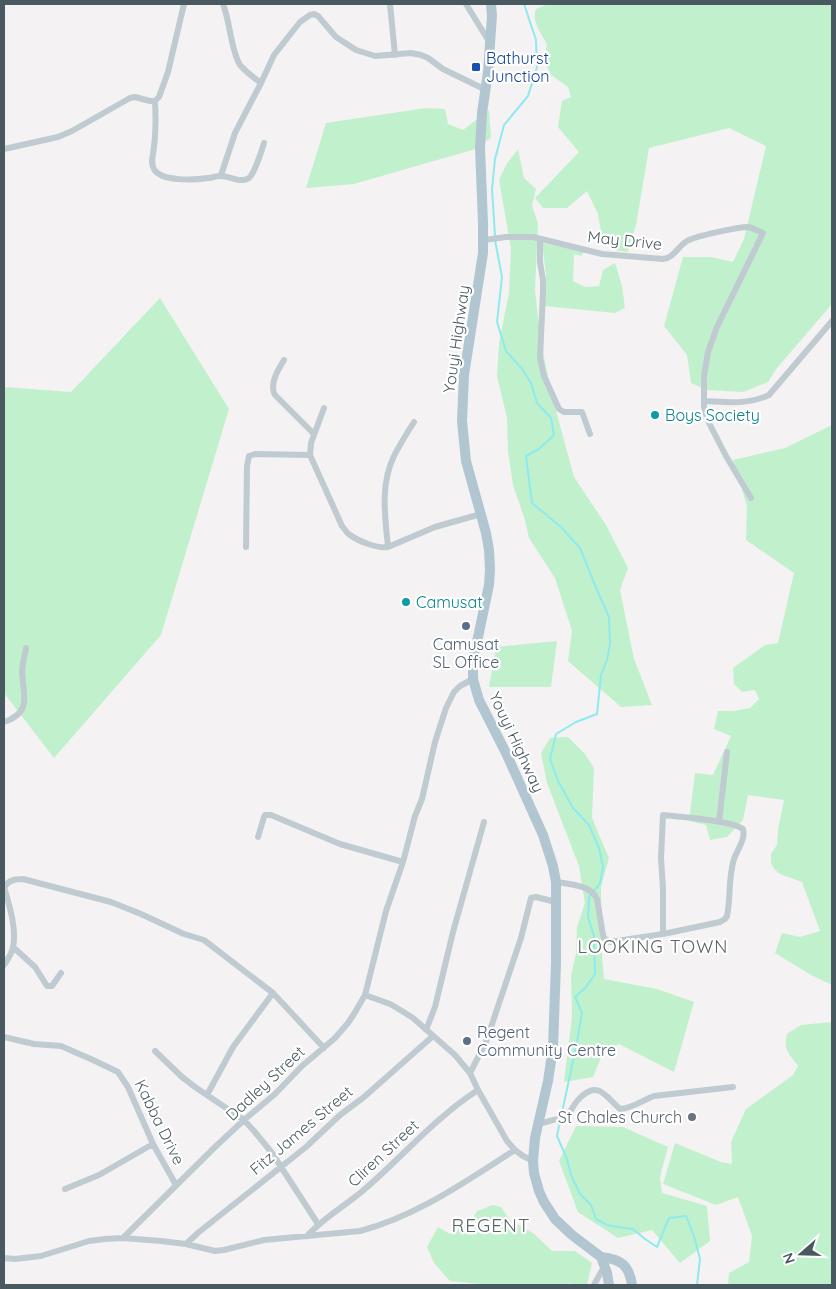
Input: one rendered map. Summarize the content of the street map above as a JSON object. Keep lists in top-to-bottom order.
{
  "streets": {
    "main road": ["Youyi Highway"],
    "street": [
      "May Drive",
      "Dadley Street",
      "Kabba Drive",
      "Fitz James Street",
      "Cliren Street"
    ]
  },
  "crossings": [
    ["May Drive", "Youyi Highway"],
    ["Youyi Highway", "Dadley Street"],
    ["Dadley Street", "Kabba Drive"]
  ],
  "districts": ["LOOKING TOWN", "REGENT"],
  "places": {
    "transit": ["Bathurst Junction"],
    "other": [
      "Boys Society",
      "Camusat",
      "Camusat SL Office",
      "Regent Community Centre",
      "St Chales Church"
    ]
  },
  "north": "left"
}
